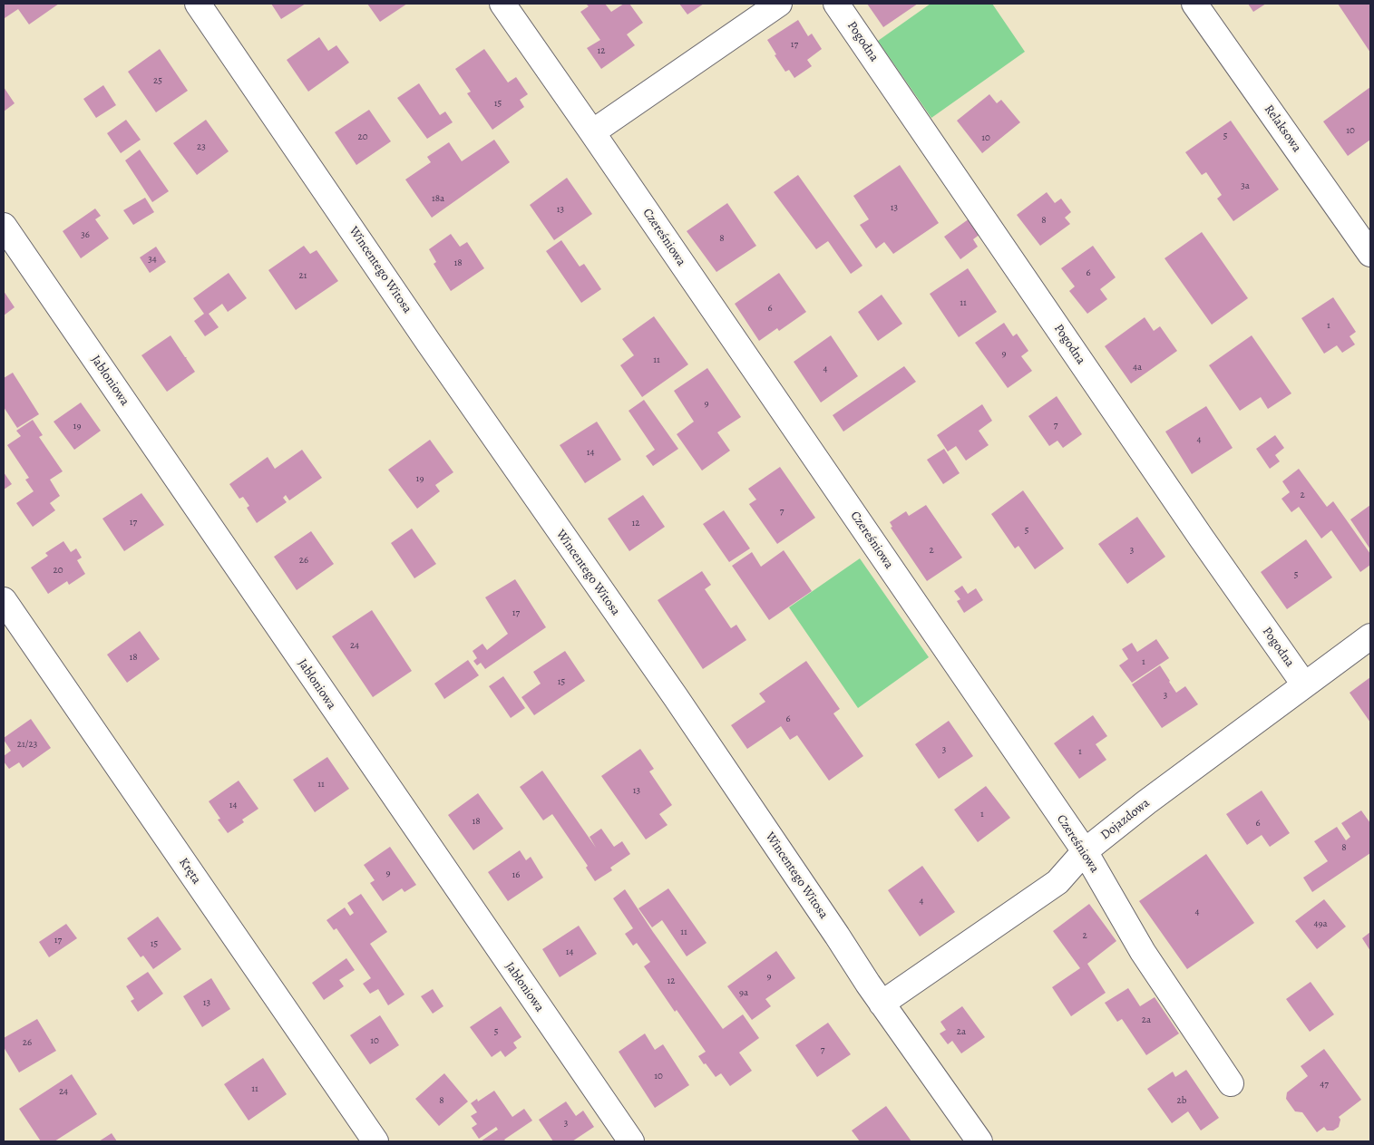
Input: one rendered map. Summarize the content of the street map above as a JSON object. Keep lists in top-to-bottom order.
{
  "streets": {
    "street": [
      "Pogodna",
      "Relaksowa",
      "Czereśniowa",
      "Wincentego Witosa",
      "Jabłoniowa",
      "Dojazdowa",
      "Kręta"
    ]
  },
  "crossings": [
    ["Pogodna", "Dojazdowa"],
    ["Czereśniowa", "Dojazdowa"],
    ["Wincentego Witosa", "Dojazdowa"]
  ],
  "house_numbers": [
    "17",
    "12",
    "25",
    "15",
    "10",
    "5",
    "20",
    "10",
    "23",
    "3a",
    "18a",
    "13",
    "13",
    "8",
    "36",
    "8",
    "34",
    "18",
    "6",
    "21",
    "11",
    "6",
    "1",
    "9",
    "11",
    "4a",
    "4",
    "9",
    "7",
    "19",
    "4",
    "14",
    "19",
    "2",
    "7",
    "17",
    "12",
    "5",
    "2",
    "3",
    "26",
    "20",
    "5",
    "17",
    "24",
    "18",
    "1",
    "15",
    "3",
    "6",
    "21/23",
    "3",
    "1",
    "11",
    "13",
    "14",
    "1",
    "18",
    "6",
    "8",
    "9",
    "16",
    "4",
    "4",
    "49a",
    "11",
    "2",
    "17",
    "15",
    "14",
    "9",
    "12",
    "9a",
    "13",
    "2a",
    "5",
    "2a",
    "10",
    "26",
    "7",
    "10",
    "47",
    "11",
    "24",
    "8",
    "2b",
    "3"
  ]
}
